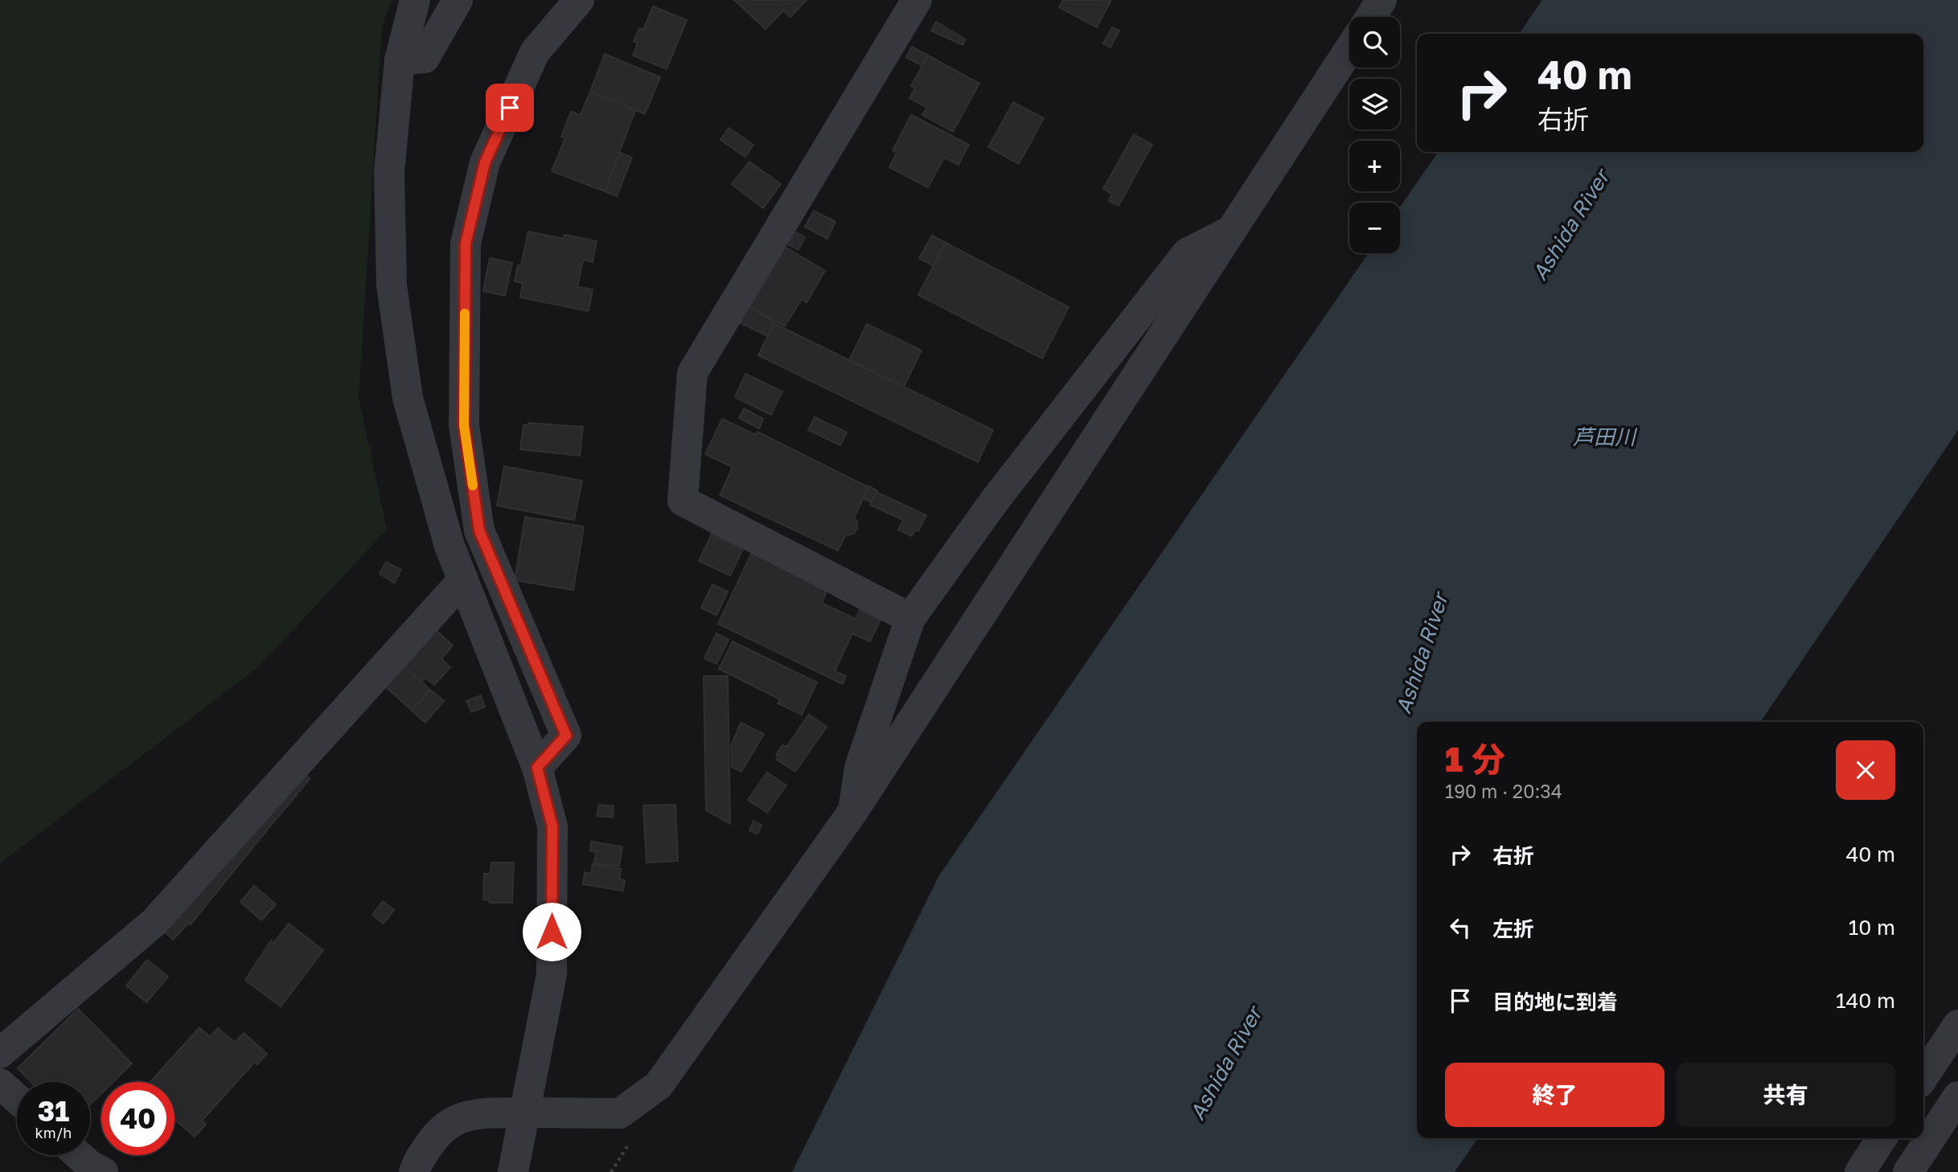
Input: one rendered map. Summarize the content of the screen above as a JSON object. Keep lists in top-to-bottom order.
{
  "water": ["Ashida River", "芦田川"],
  "page": {
    "map_buttons": ["+", "−"],
    "turn": ["40 m", "右折"],
    "heading": ["1 分", "190 m · 20:34"],
    "list": [
      {
        "name": "右折",
        "value": "40 m"
      },
      {
        "name": "左折",
        "value": "10 m"
      },
      {
        "name": "目的地に到着",
        "value": "140 m"
      }
    ],
    "buttons": ["終了", "共有"],
    "speed": "31 km/h",
    "limit": "40"
  }
}
